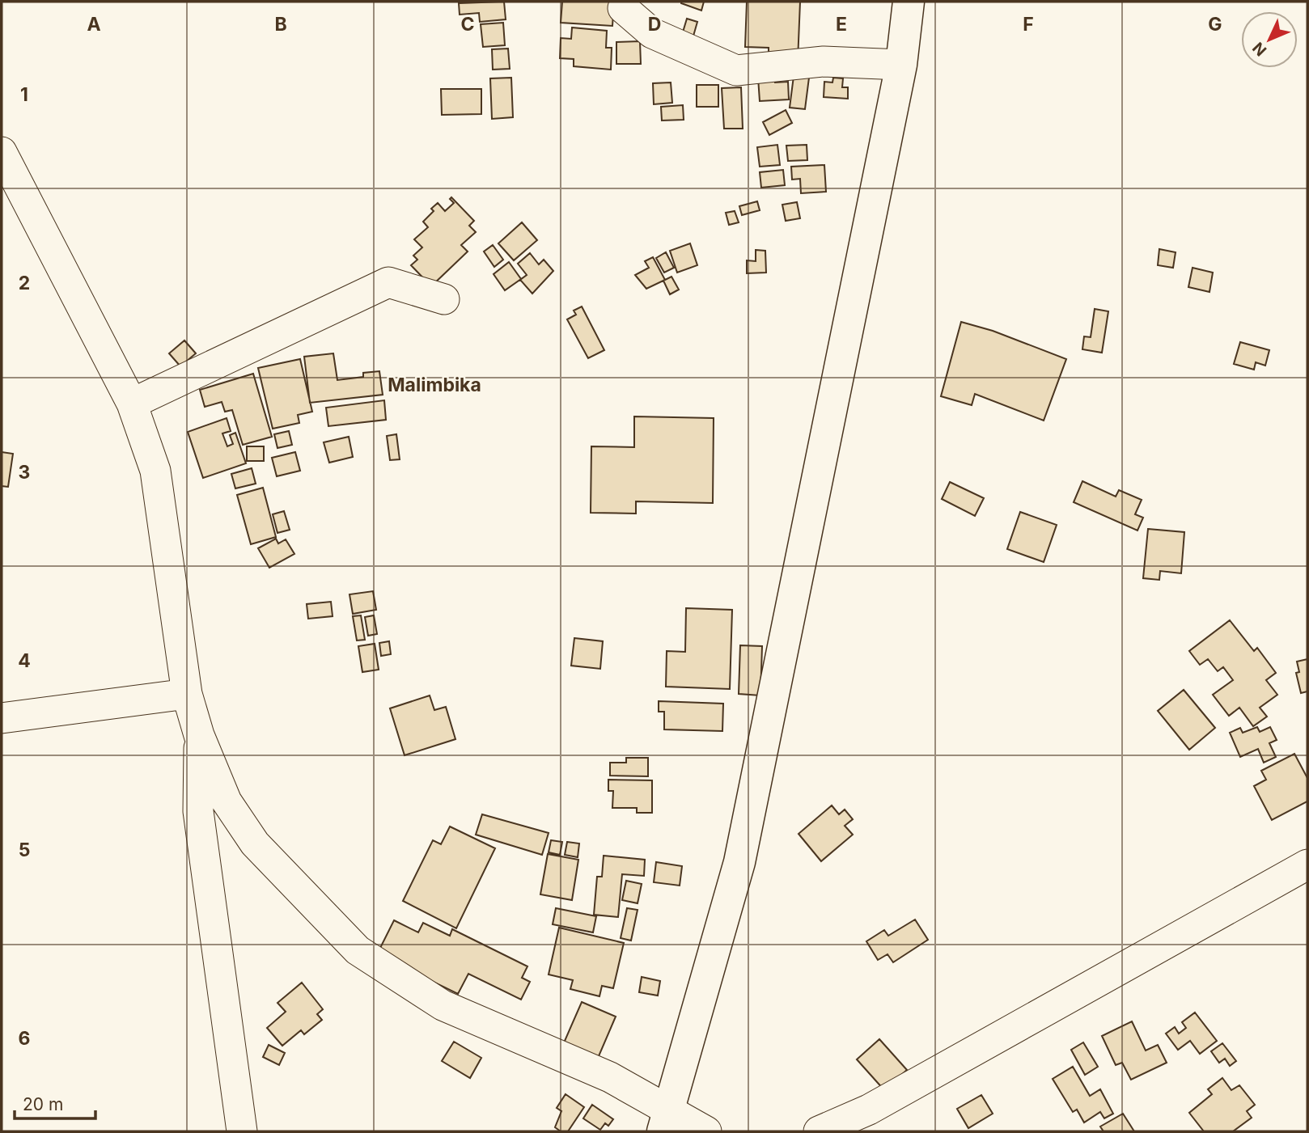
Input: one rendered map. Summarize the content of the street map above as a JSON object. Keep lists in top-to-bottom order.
{
  "districts": ["Malimbika"],
  "scale_bar": "20 m",
  "north": "bottom left",
  "grid": {
    "columns": [
      "A",
      "B",
      "C",
      "D",
      "E",
      "F",
      "G"
    ],
    "rows": [
      "1",
      "2",
      "3",
      "4",
      "5",
      "6"
    ]
  }
}
